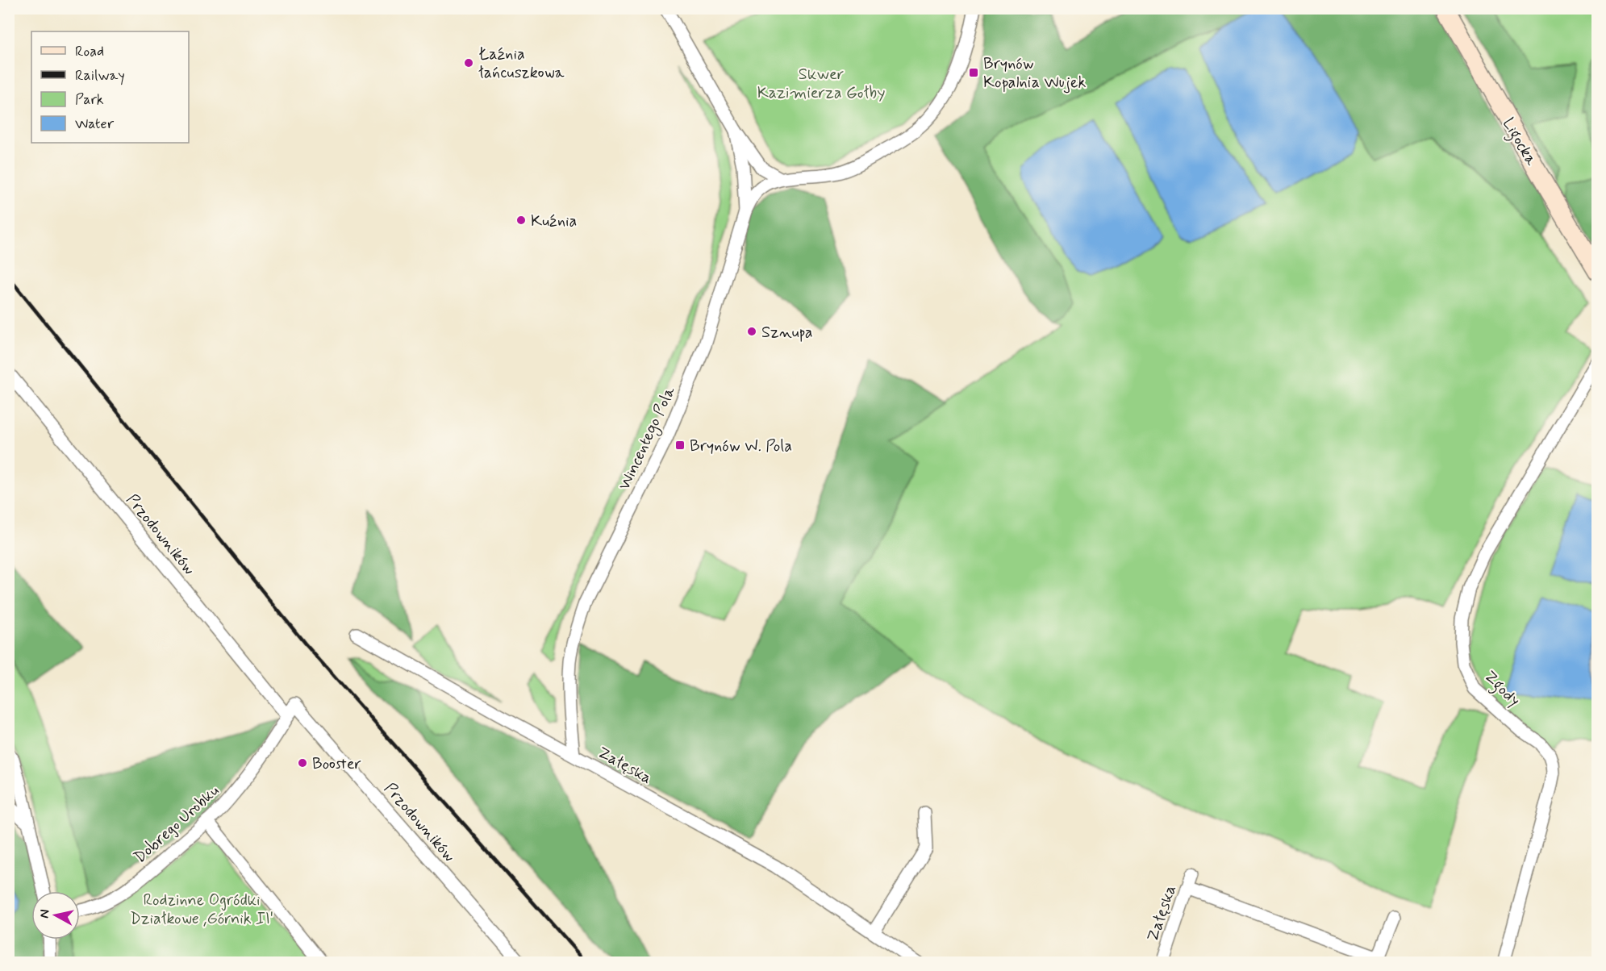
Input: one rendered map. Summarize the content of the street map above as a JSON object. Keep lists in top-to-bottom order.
{
  "streets": {
    "street": [
      "Ligocka",
      "Wincentego Pola",
      "Przodowników",
      "Zgody",
      "Załęska",
      "Dobrego Urobku"
    ]
  },
  "crossings": [
    ["Wincentego Pola", "Załęska"],
    ["Przodowników", "Dobrego Urobku"]
  ],
  "parks": ["Skwer Kazimierza Gołby", "Rodzinne Ogródki Działkowe ,Górnik II'"],
  "places": {
    "other": [
      "Łaźnia łańcuszkowa",
      "Kuźnia",
      "Sznupa",
      "Booster"
    ],
    "transit": ["Brynów Kopalnia Wujek", "Brynów W. Pola"]
  },
  "legend": [
    "Road",
    "Railway",
    "Park",
    "Water"
  ],
  "north": "left"
}
